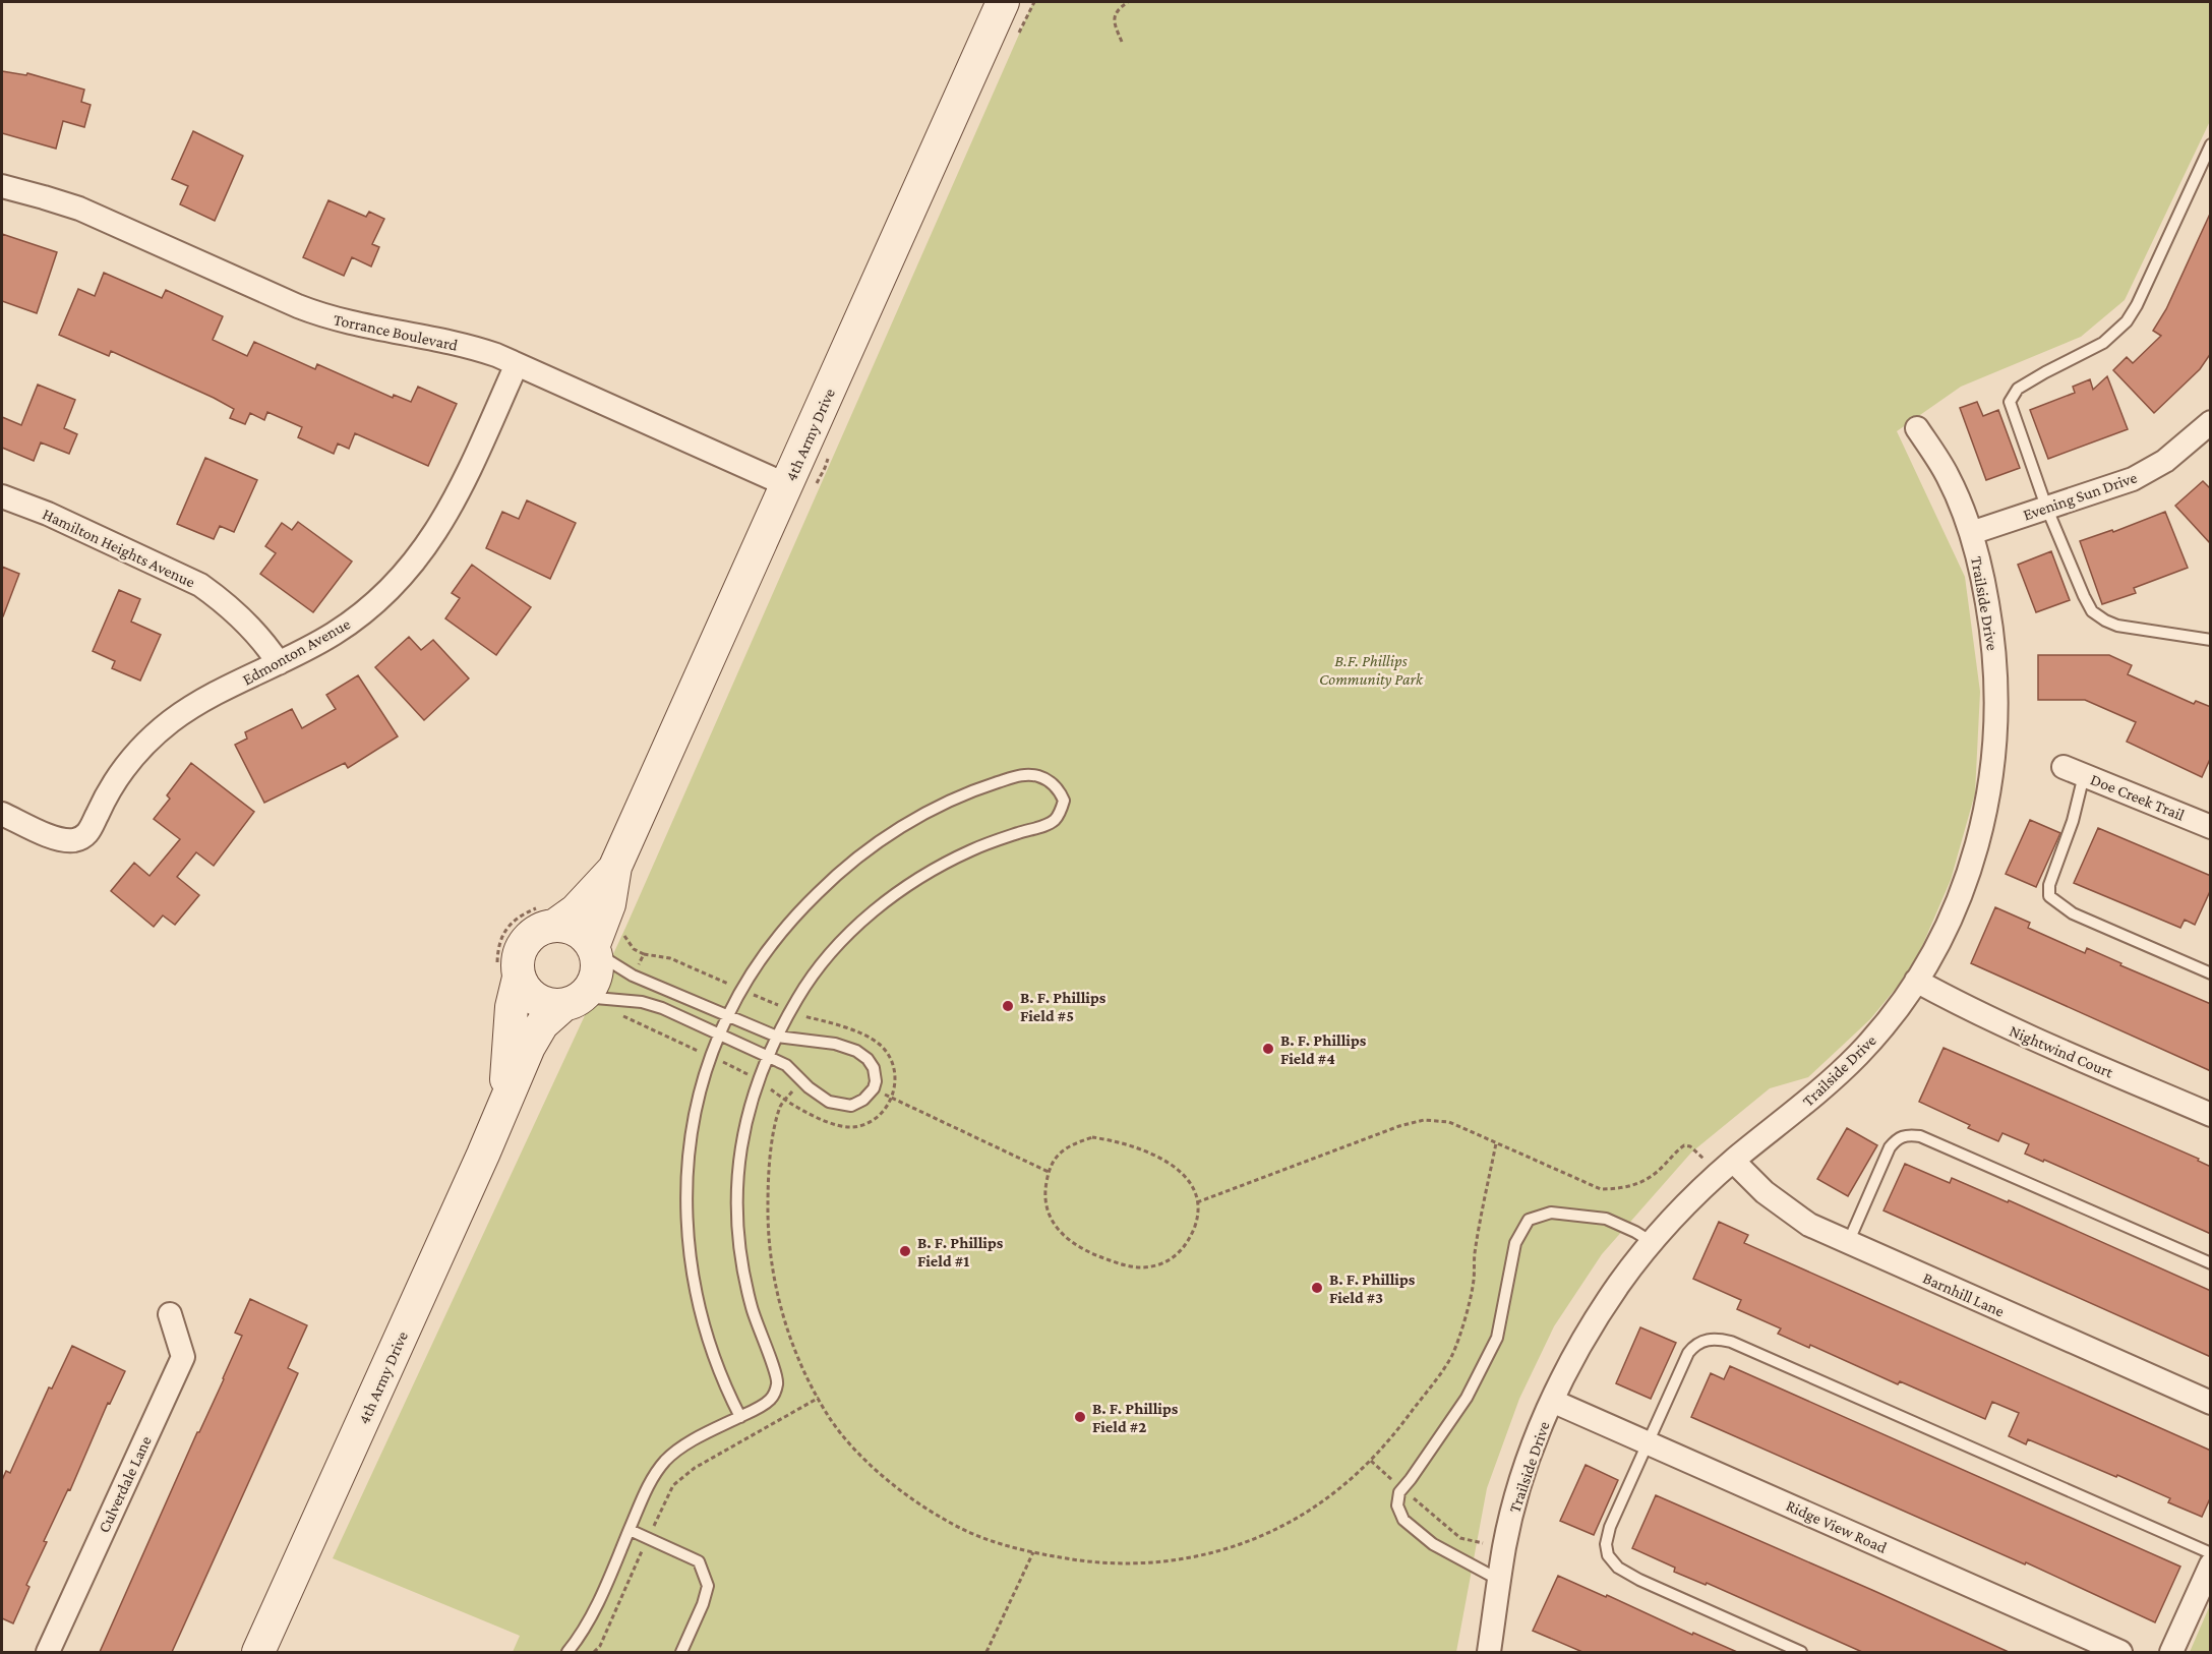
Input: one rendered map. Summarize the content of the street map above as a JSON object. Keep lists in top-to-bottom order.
{
  "streets": {
    "street": [
      "Torrance Boulevard",
      "4th Army Drive",
      "Evening Sun Drive",
      "Hamilton Heights Avenue",
      "Trailside Drive",
      "Edmonton Avenue",
      "Doe Creek Trail",
      "Nightwind Court",
      "Barnhill Lane",
      "Culverdale Lane",
      "Ridge View Road"
    ]
  },
  "crossings": [
    ["Torrance Boulevard", "4th Army Drive"],
    ["Torrance Boulevard", "Edmonton Avenue"],
    ["Evening Sun Drive", "Trailside Drive"],
    ["Hamilton Heights Avenue", "Edmonton Avenue"],
    ["Trailside Drive", "Nightwind Court"],
    ["Trailside Drive", "Barnhill Lane"],
    ["Trailside Drive", "Ridge View Road"]
  ],
  "parks": ["B.F. Phillips Community Park"],
  "places": [
    "B. F. Phillips Field #5",
    "B. F. Phillips Field #4",
    "B. F. Phillips Field #1",
    "B. F. Phillips Field #3",
    "B. F. Phillips Field #2"
  ]
}
